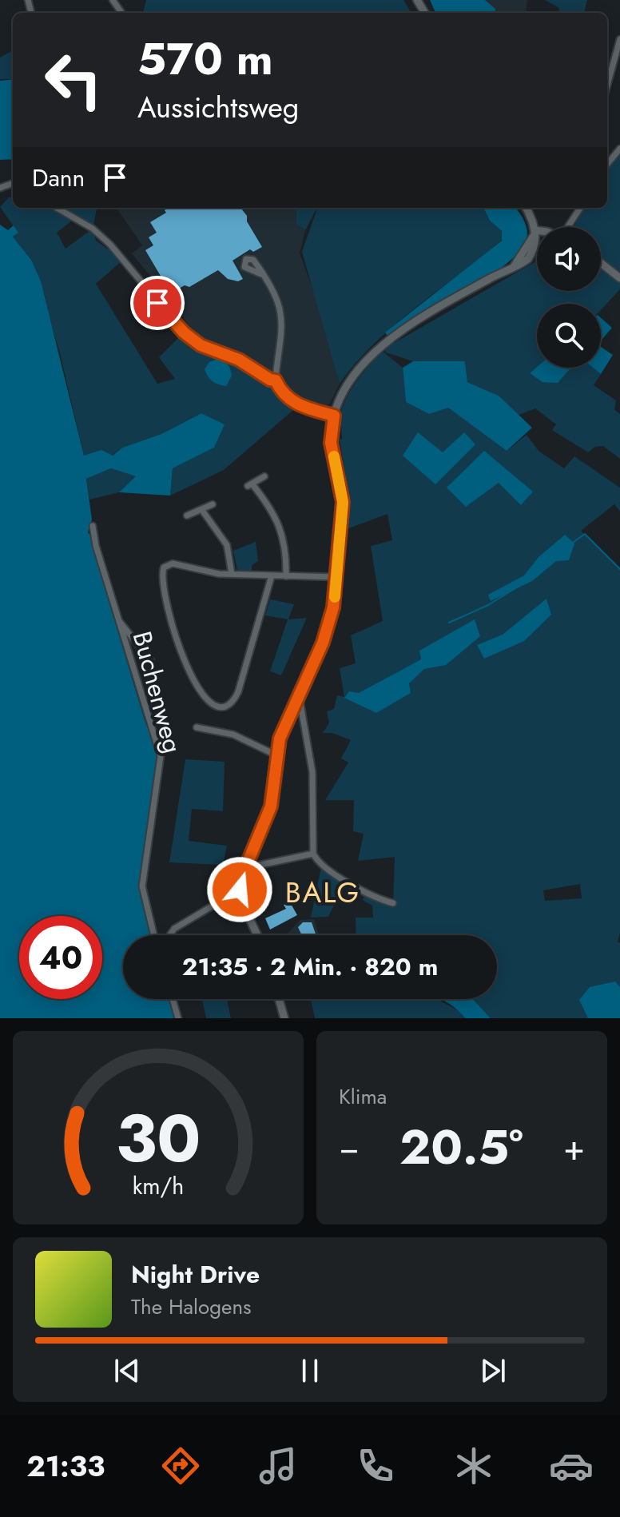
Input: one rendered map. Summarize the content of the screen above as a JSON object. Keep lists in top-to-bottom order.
{
  "streets": {
    "street": ["Buchenweg"]
  },
  "districts": ["BALG"],
  "page": {
    "turn": ["570 m", "Aussichtsweg"],
    "then": "Dann",
    "limit": "40",
    "trip": "21:35 · 2 Min. · 820 m",
    "tile": "Klima",
    "heat": ["−", "20.5°", "+"],
    "song": ["Night Drive", "The Halogens"],
    "tabs": "21:33",
    "gauge": ["30", "km/h"]
  }
}
